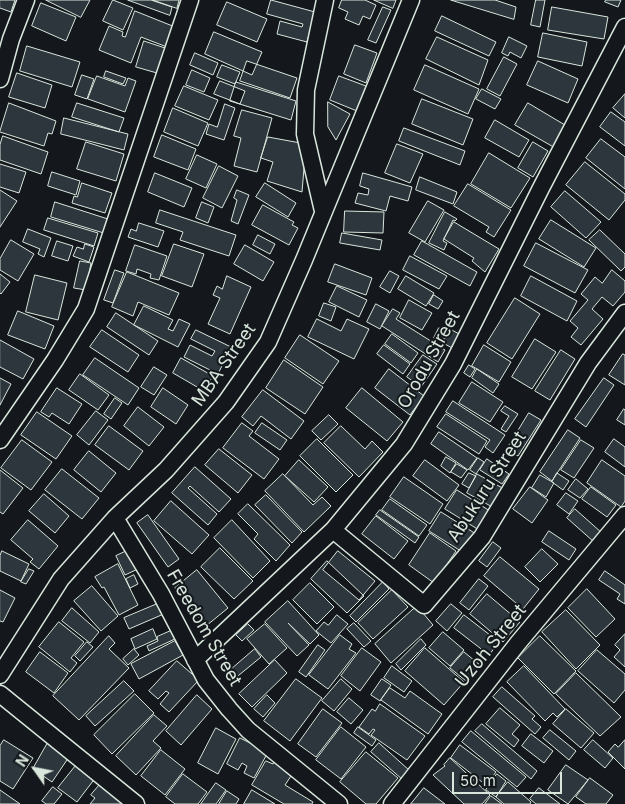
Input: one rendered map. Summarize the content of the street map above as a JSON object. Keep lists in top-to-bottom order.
{
  "streets": {
    "street": [
      "Orodu Street",
      "MBA Street",
      "Abukuru Street",
      "Freedom Street",
      "Uzoh Street"
    ]
  },
  "crossings": [
    ["Orodu Street", "Abukuru Street"],
    ["Orodu Street", "Freedom Street"],
    ["MBA Street", "Freedom Street"]
  ],
  "scale_bar": "50 m",
  "north": "top left"
}
